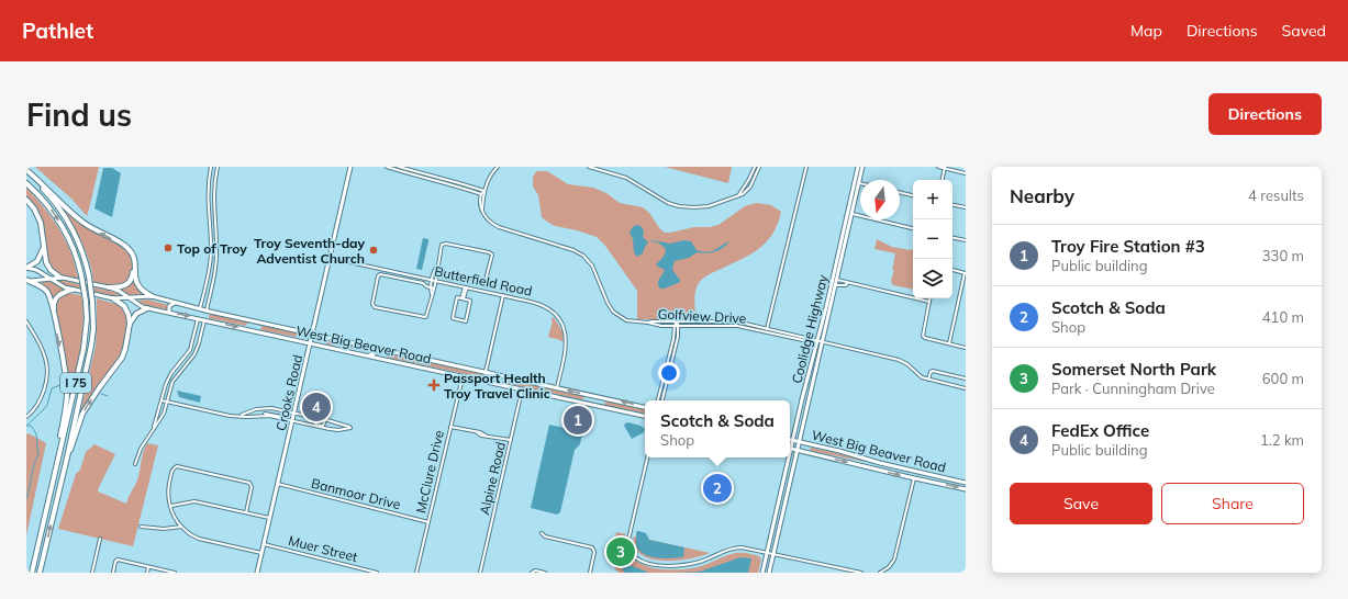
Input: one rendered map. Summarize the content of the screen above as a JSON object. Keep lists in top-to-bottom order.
{
  "streets": {
    "highway": ["I 75"],
    "main road": ["Coolidge Highway", "West Big Beaver Road", "Crooks Road"],
    "street": [
      "Butterfield Road",
      "Golfview Drive",
      "McClure Drive",
      "Alpine Road",
      "Banmoor Drive",
      "Muer Street"
    ]
  },
  "crossings": [
    ["Butterfield Road", "West Big Beaver Road"],
    ["Butterfield Road", "Crooks Road"],
    ["Golfview Drive", "Coolidge Highway"],
    ["Coolidge Highway", "West Big Beaver Road"],
    ["West Big Beaver Road", "Crooks Road"],
    ["West Big Beaver Road", "McClure Drive"],
    ["West Big Beaver Road", "Alpine Road"],
    ["Crooks Road", "Banmoor Drive"],
    ["Crooks Road", "Muer Street"],
    ["McClure Drive", "Banmoor Drive"]
  ],
  "places": {
    "other": ["Top of Troy", "Troy Seventh-day Adventist Church"],
    "health": ["Passport Health Troy Travel Clinic"]
  },
  "north": "bottom",
  "page": {
    "header": "Pathlet",
    "nav": ["Map", "Directions", "Saved"],
    "buttons": [
      "Directions",
      ["Save", "Share"]
    ],
    "title": "Find us",
    "heading": ["Nearby", "4 results"],
    "map_buttons": ["+", "−"],
    "list": [
      {
        "mark": "1",
        "name": "Troy Fire Station #3",
        "note": "Public building",
        "value": "330 m"
      },
      {
        "mark": "2",
        "name": "Scotch & Soda",
        "note": "Shop",
        "value": "410 m"
      },
      {
        "mark": "3",
        "name": "Somerset North Park",
        "note": "Park · Cunningham Drive",
        "value": "600 m"
      },
      {
        "mark": "4",
        "name": "FedEx Office",
        "note": "Public building",
        "value": "1.2 km"
      }
    ],
    "pins": [
      "4",
      "1",
      "2",
      "3"
    ],
    "popup": ["Scotch & Soda", "Shop"]
  }
}
